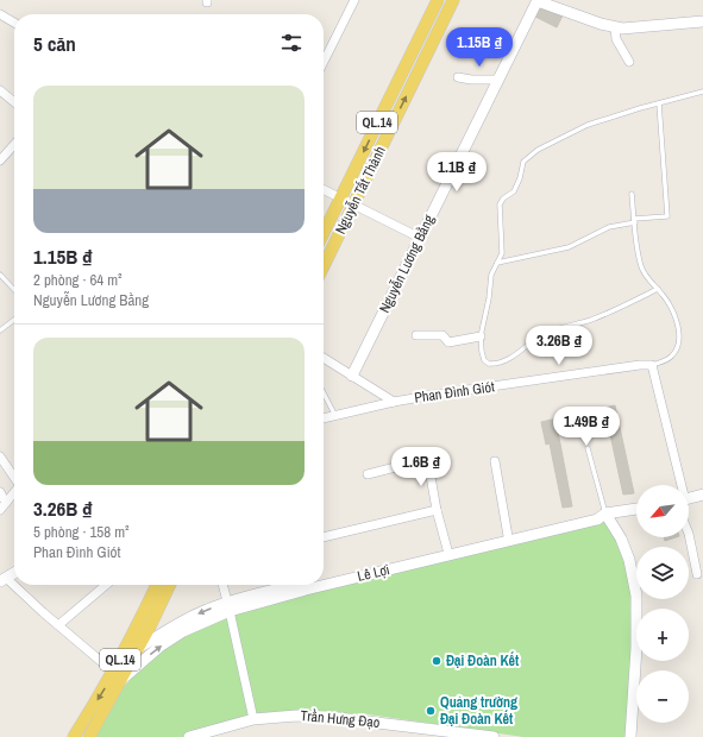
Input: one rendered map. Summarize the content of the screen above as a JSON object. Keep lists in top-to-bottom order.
{
  "streets": {
    "main road": ["QL.14", "Nguyễn Tất Thành"],
    "street": [
      "Nguyễn Lương Bằng",
      "Phan Đình Giót",
      "Lê Lợi",
      "Trần Hưng Đạo"
    ]
  },
  "crossings": [
    ["QL.14", "Lê Lợi"]
  ],
  "places": ["Đại Đoàn Kết", "Quảng trường Đại Đoàn Kết"],
  "north": "bottom left",
  "page": {
    "heading": "5 căn",
    "price": [
      "1.15B ₫",
      "1.1B ₫",
      "3.26B ₫",
      "1.49B ₫",
      "1.6B ₫"
    ],
    "list": [
      {
        "name": "1.15B ₫",
        "note": "2 phòng · 64 m² · Nguyễn Lương Bằng"
      },
      {
        "name": "3.26B ₫",
        "note": "5 phòng · 158 m² · Phan Đình Giót"
      }
    ],
    "map_buttons": ["+", "−"]
  }
}
